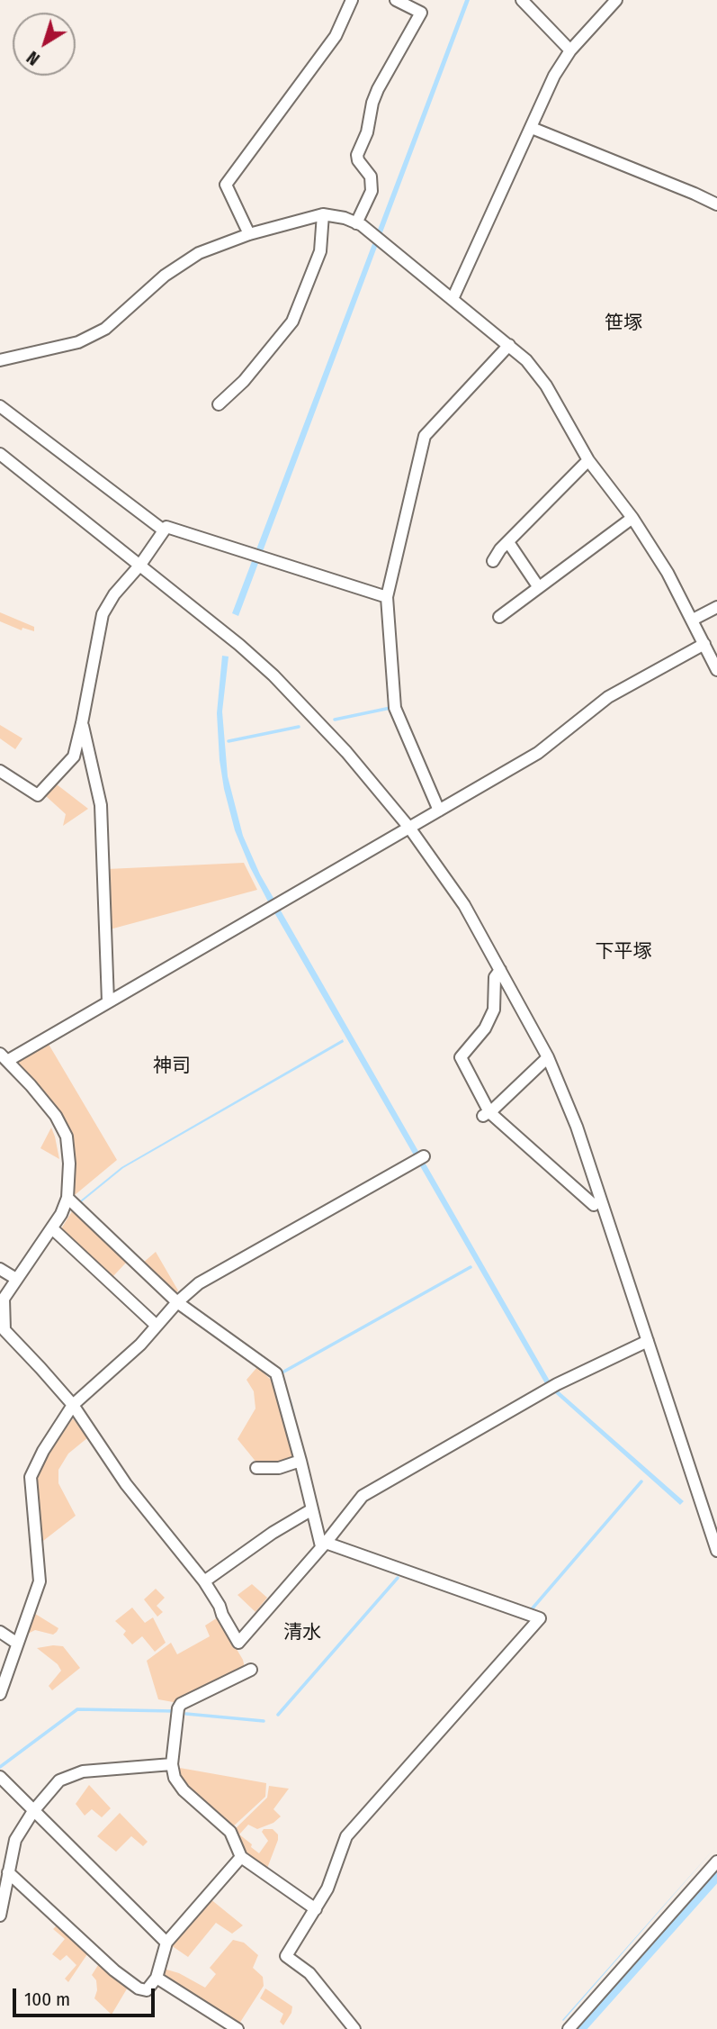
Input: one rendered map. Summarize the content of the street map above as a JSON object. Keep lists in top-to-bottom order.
{
  "districts": [
    "笹塚",
    "下平塚",
    "神司",
    "清水"
  ],
  "scale_bar": "100 m",
  "north": "bottom left"
}
